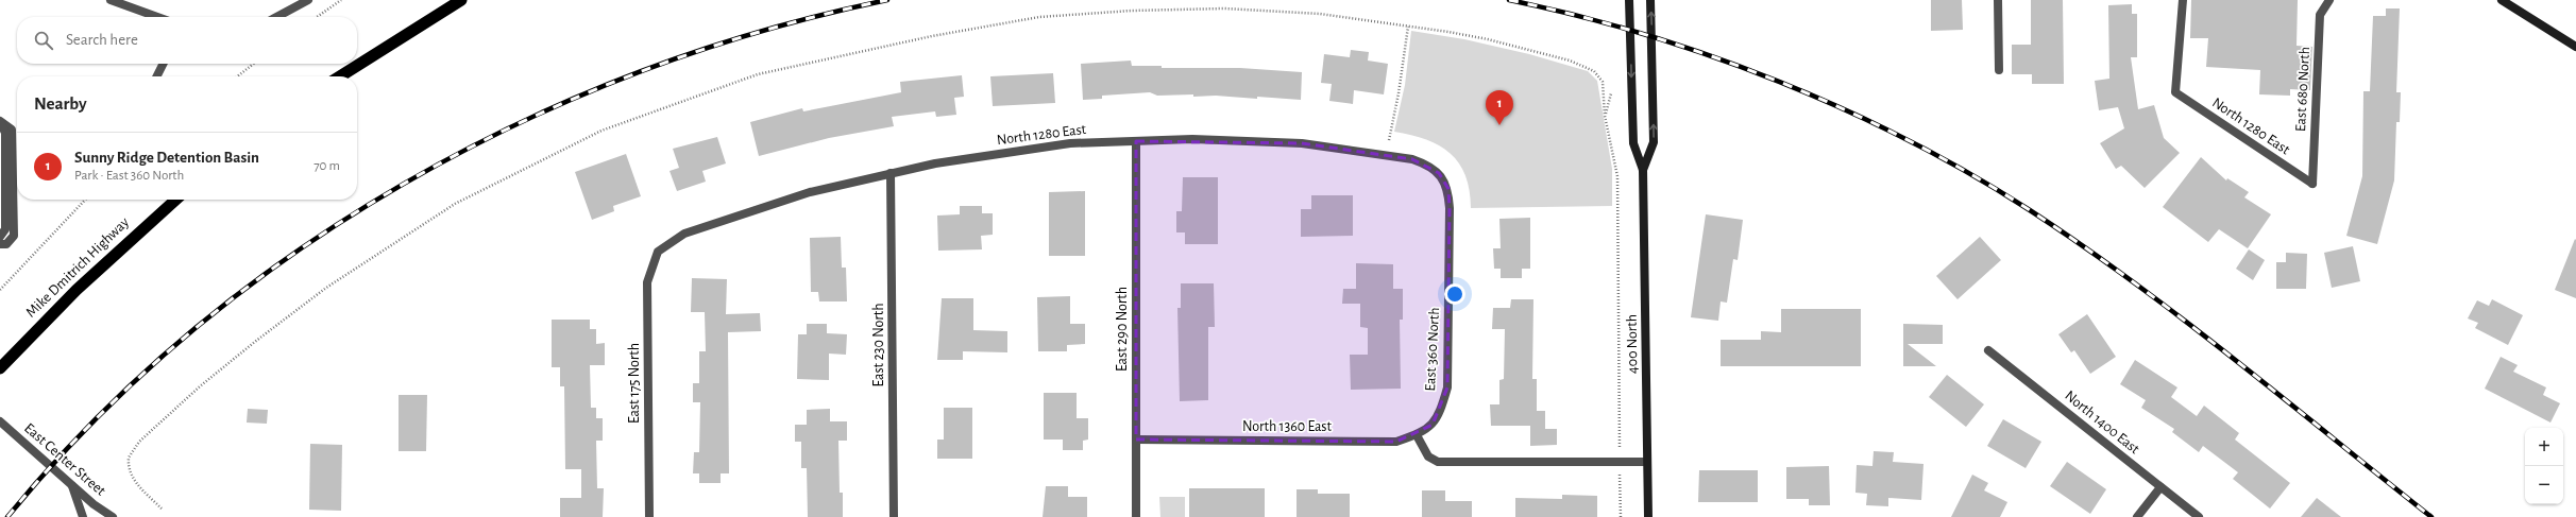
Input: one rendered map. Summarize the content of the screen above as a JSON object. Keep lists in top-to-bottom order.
{
  "streets": {
    "highway": ["Mike Dmitrich Highway"],
    "main road": ["400 North"],
    "street": [
      "East 680 North",
      "North 1280 East",
      "East 290 North",
      "East 230 North",
      "East 360 North",
      "East 175 North",
      "North 1400 East",
      "North 1360 East",
      "East Center Street"
    ]
  },
  "crossings": [
    ["East 680 North", "North 1280 East"],
    ["North 1280 East", "East 290 North"],
    ["North 1280 East", "East 230 North"],
    ["North 1280 East", "East 360 North"],
    ["North 1280 East", "East 175 North"],
    ["East 290 North", "North 1360 East"],
    ["East 360 North", "North 1360 East"]
  ],
  "page": {
    "search": "Search here",
    "heading": "Nearby",
    "pins": "1",
    "list": [
      {
        "mark": "1",
        "name": "Sunny Ridge Detention Basin",
        "note": "Park · East 360 North",
        "value": "70 m"
      }
    ],
    "map_buttons": ["+", "−"]
  }
}
